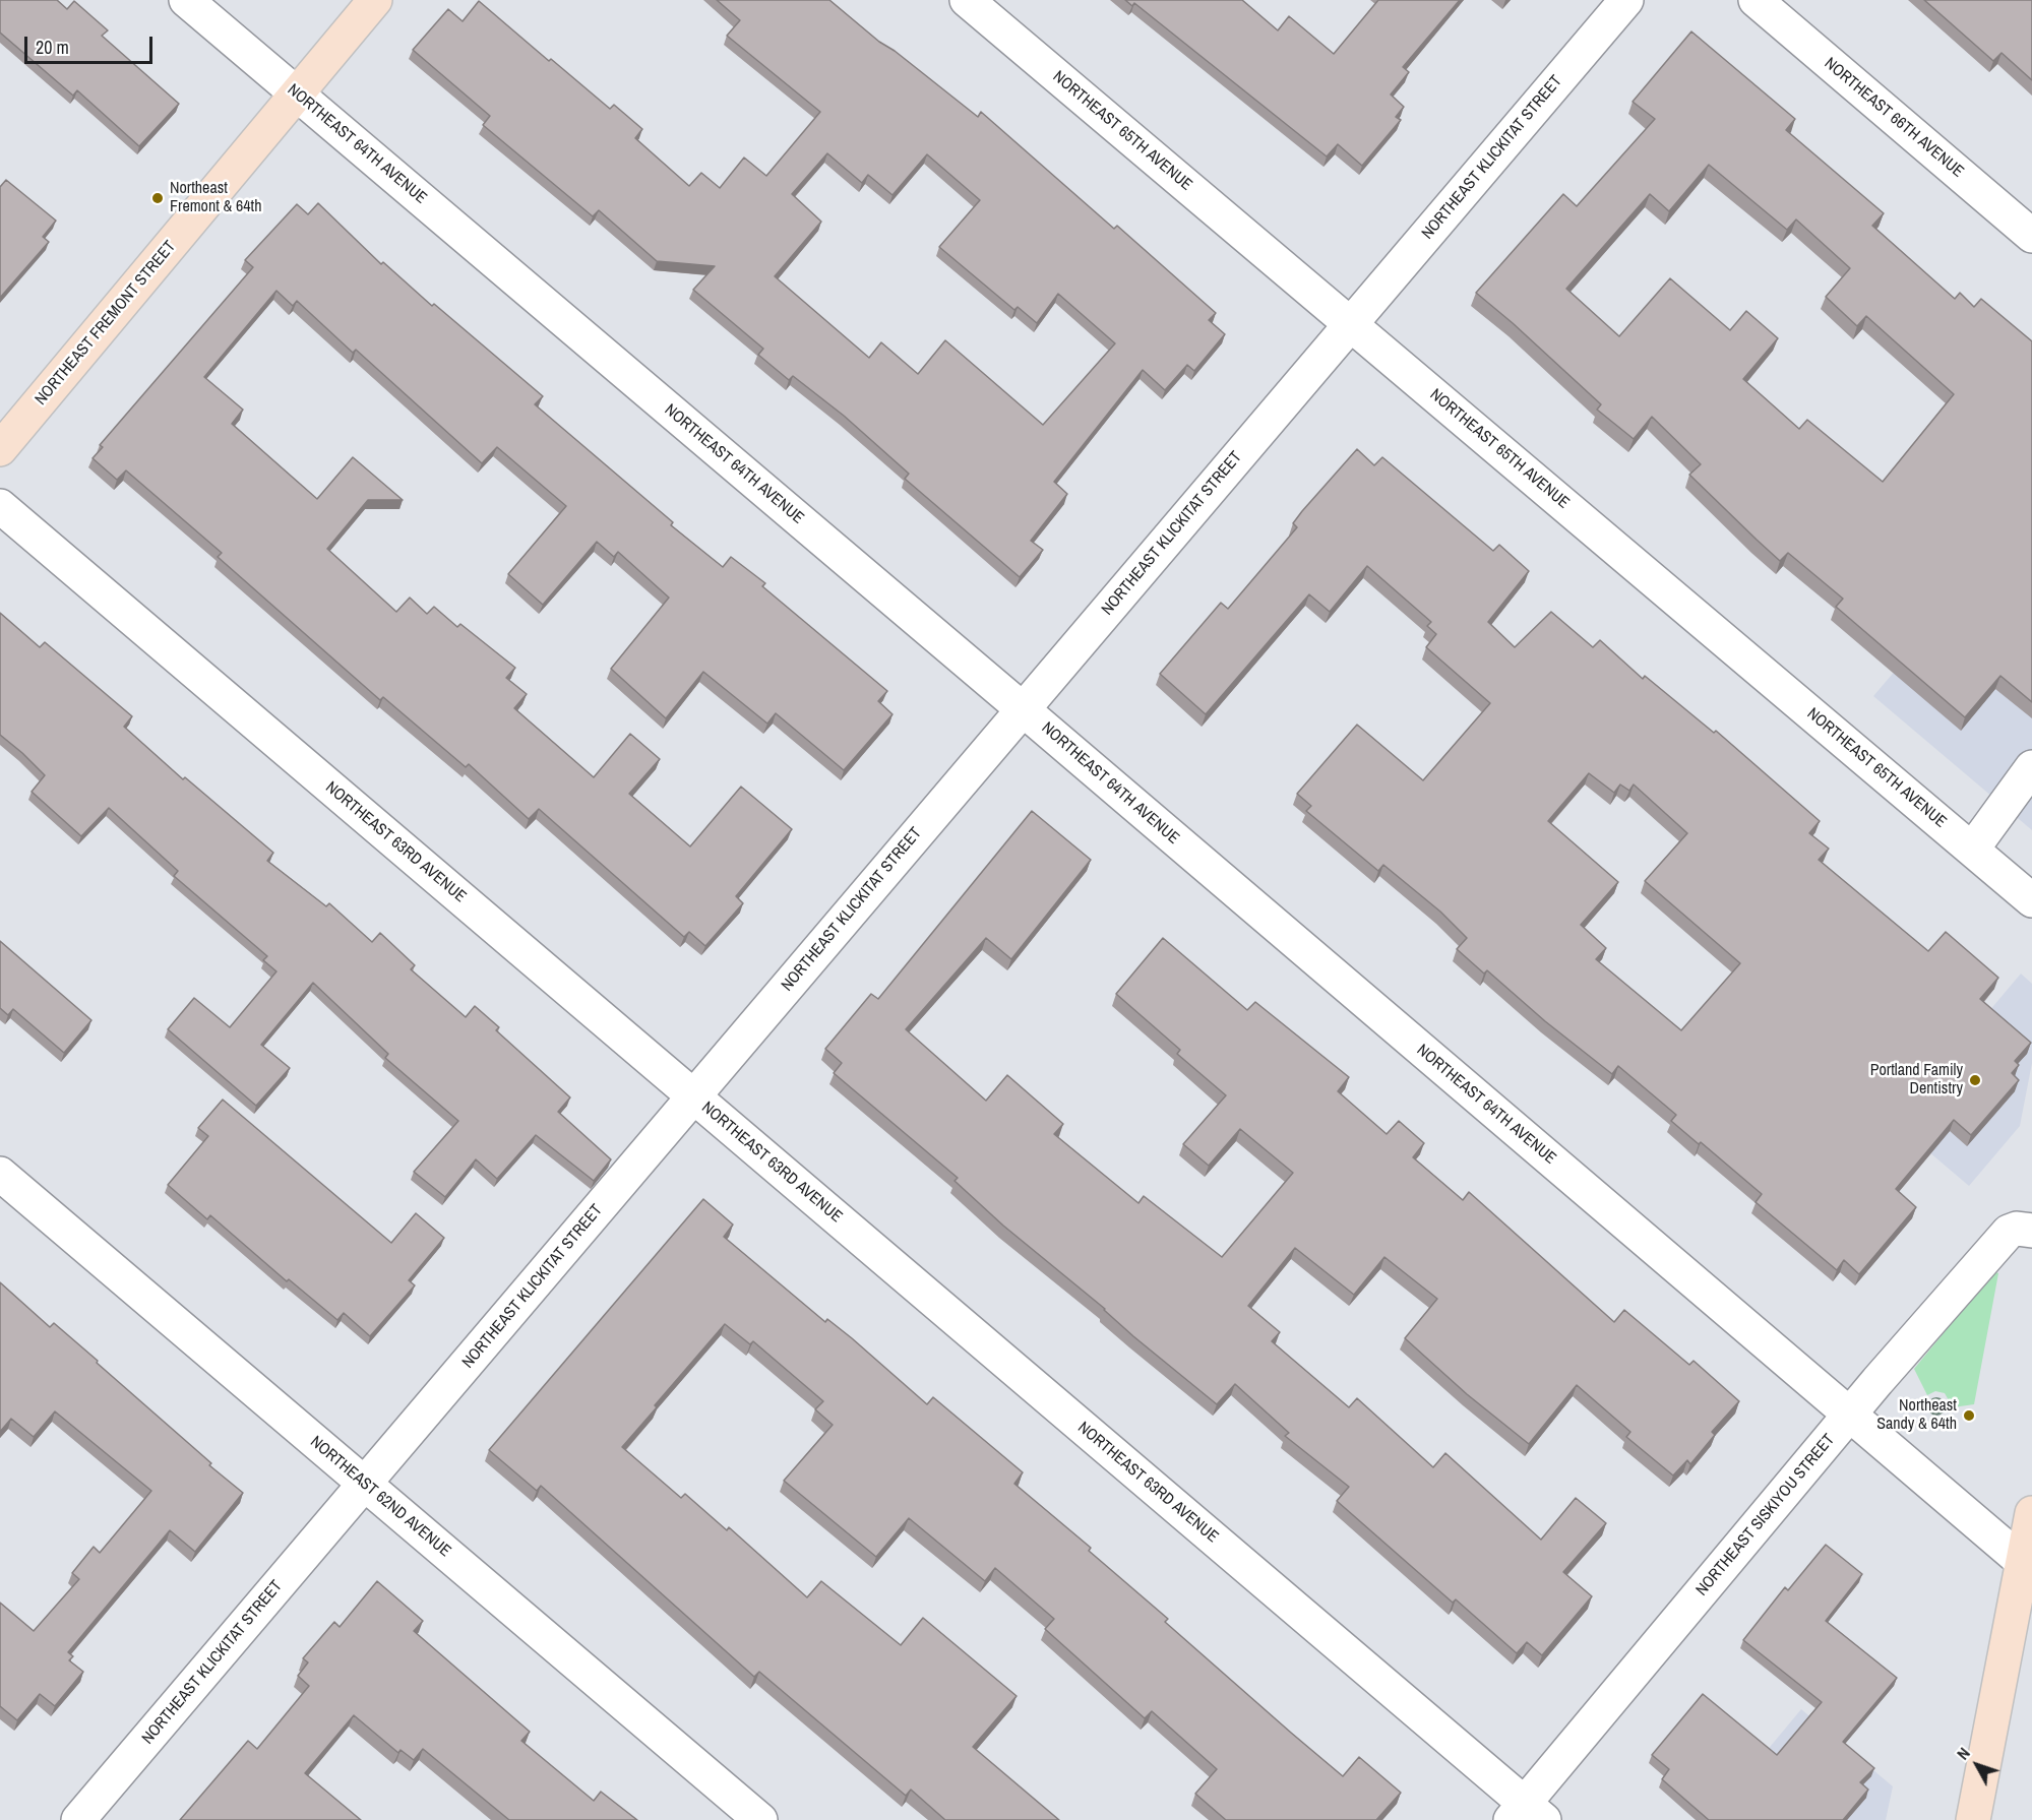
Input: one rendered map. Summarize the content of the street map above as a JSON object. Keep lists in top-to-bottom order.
{
  "streets": {
    "main road": ["NORTHEAST FREMONT STREET"],
    "street": [
      "NORTHEAST 66TH AVENUE",
      "NORTHEAST 65TH AVENUE",
      "NORTHEAST 64TH AVENUE",
      "NORTHEAST KLICKITAT STREET",
      "NORTHEAST 63RD AVENUE",
      "NORTHEAST 62ND AVENUE",
      "NORTHEAST SISKIYOU STREET"
    ]
  },
  "crossings": [
    ["NORTHEAST 65TH AVENUE", "NORTHEAST KLICKITAT STREET"],
    ["NORTHEAST 64TH AVENUE", "NORTHEAST KLICKITAT STREET"],
    ["NORTHEAST 64TH AVENUE", "NORTHEAST FREMONT STREET"],
    ["NORTHEAST 64TH AVENUE", "NORTHEAST SISKIYOU STREET"],
    ["NORTHEAST KLICKITAT STREET", "NORTHEAST 63RD AVENUE"],
    ["NORTHEAST KLICKITAT STREET", "NORTHEAST 62ND AVENUE"],
    ["NORTHEAST 63RD AVENUE", "NORTHEAST SISKIYOU STREET"]
  ],
  "places": ["Northeast Fremont & 64th", "Portland Family Dentistry", "Northeast Sandy & 64th"],
  "scale_bar": "20 m",
  "north": "top left"
}
